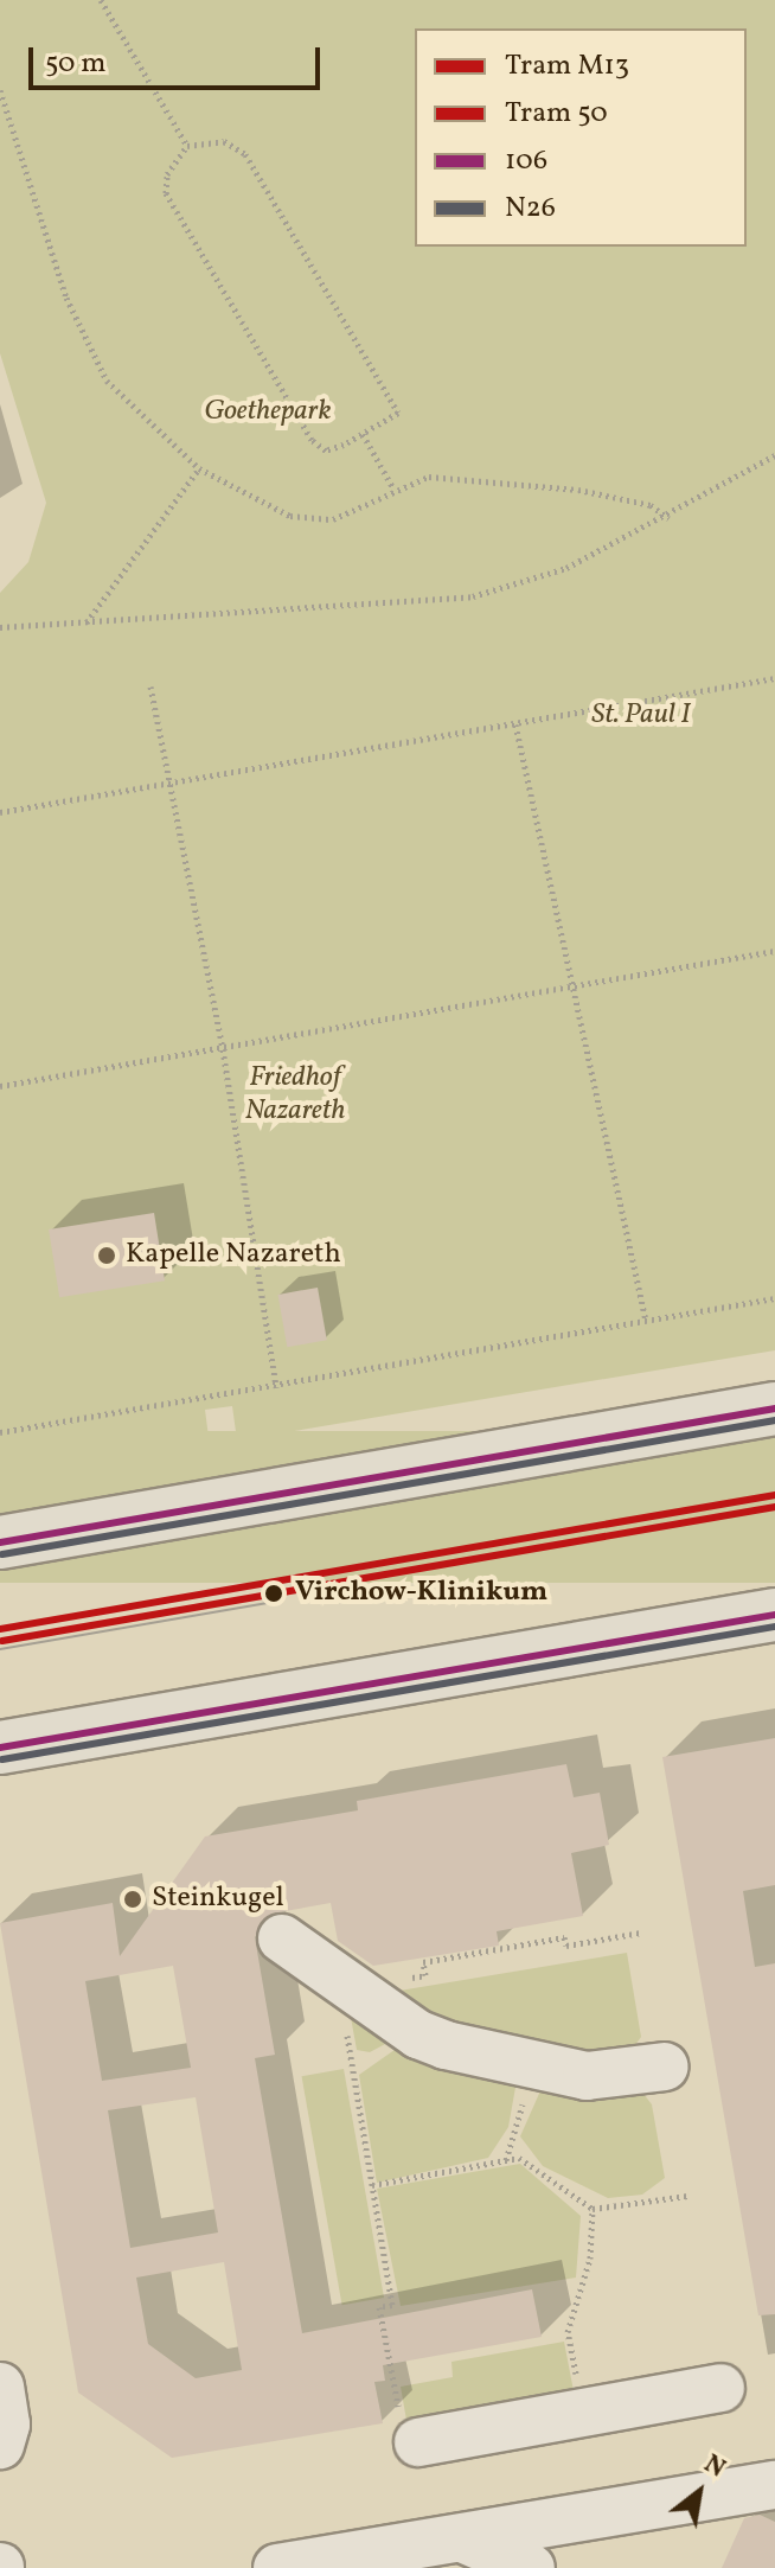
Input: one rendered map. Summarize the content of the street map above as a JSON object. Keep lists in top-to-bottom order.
{
  "parks": ["Goethepark", "St. Paul I", "Friedhof Nazareth"],
  "places": ["Kapelle Nazareth", "Virchow-Klinikum", "Steinkugel"],
  "lines": [
    "transit line 106",
    "transit line N26",
    "tram line M13",
    "tram line 50"
  ],
  "legend": [
    "Tram M13",
    "Tram 50",
    "106",
    "N26"
  ],
  "scale_bar": "50 m",
  "north": "top right"
}
